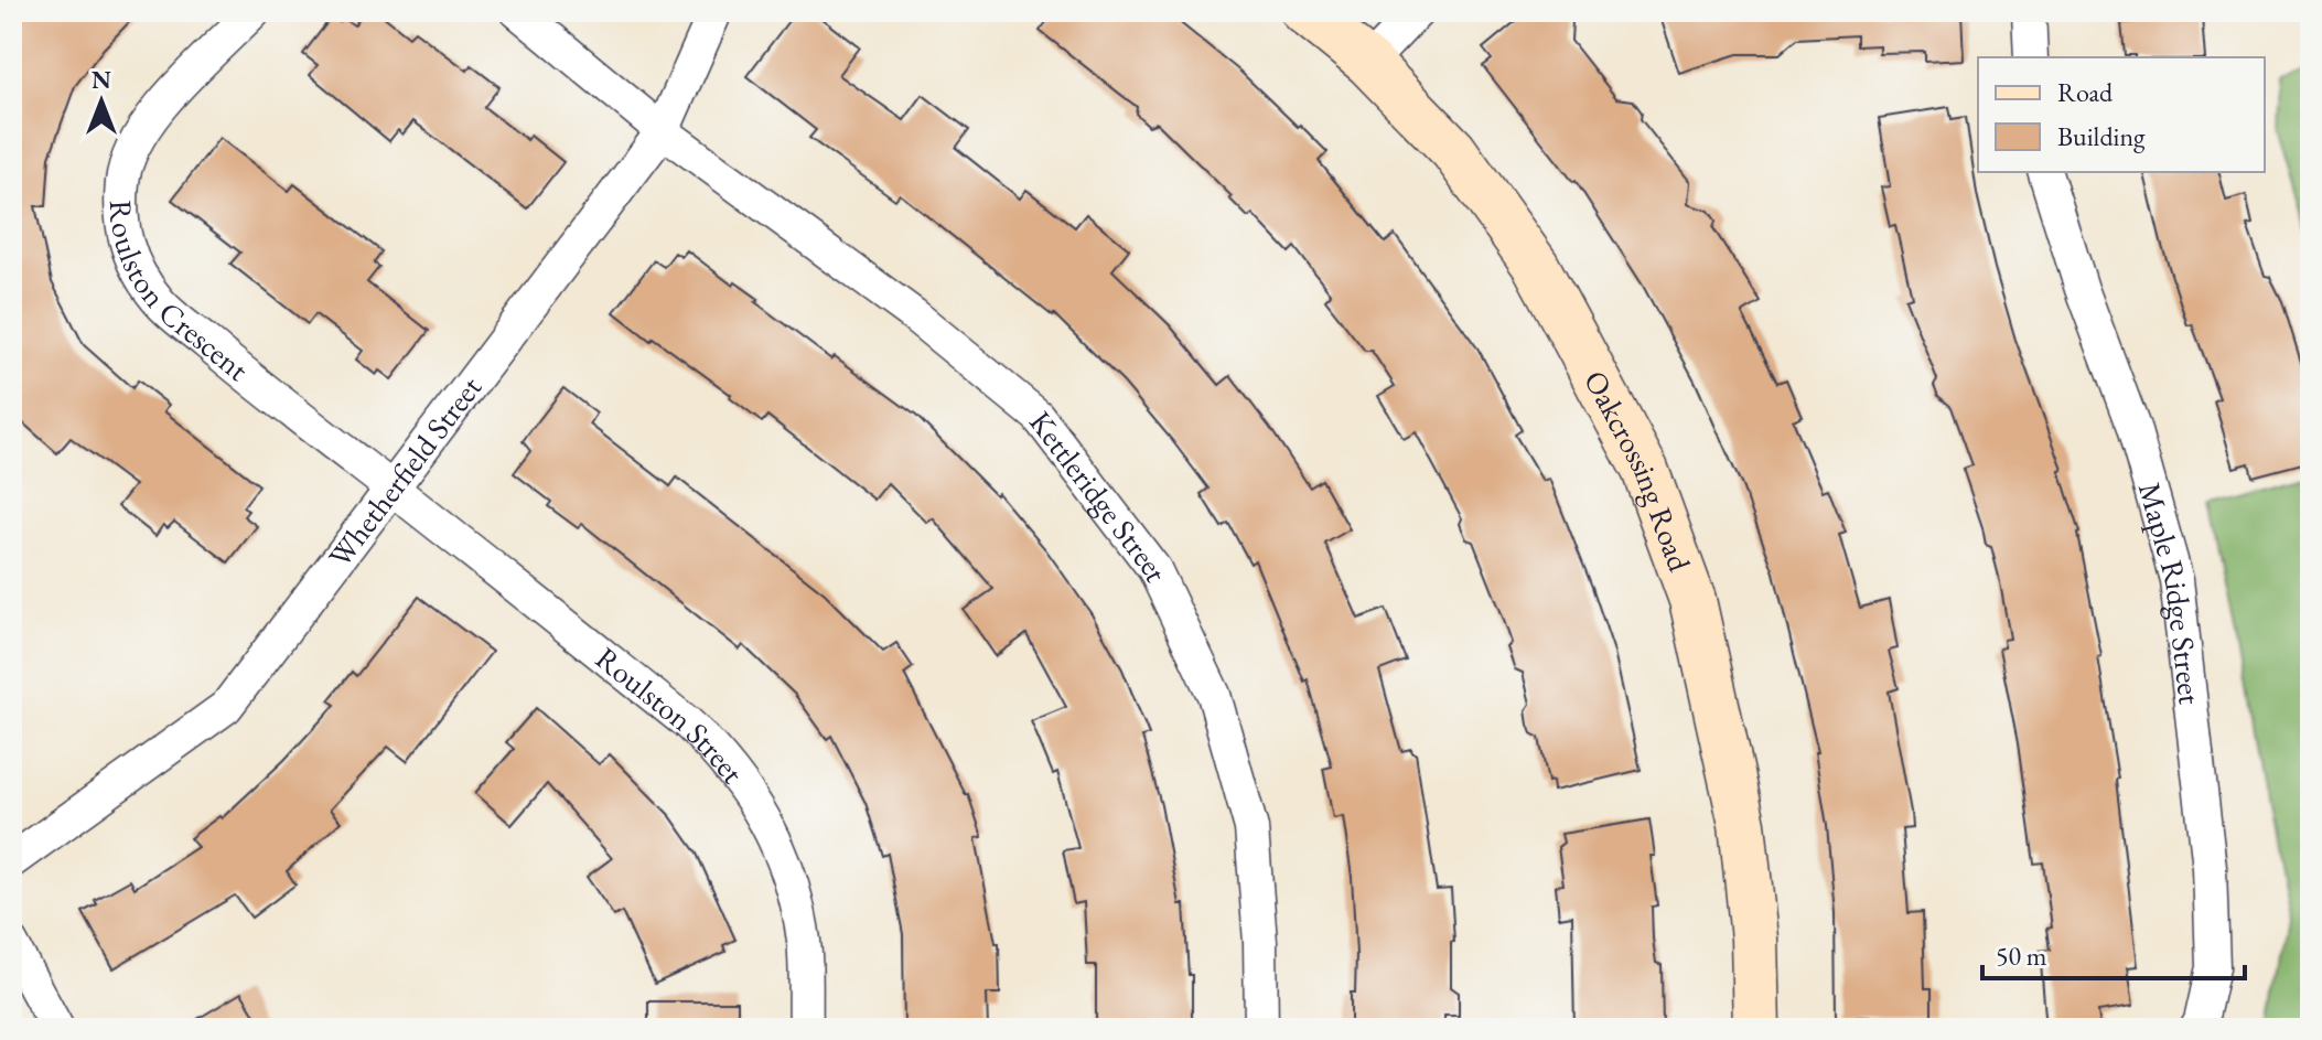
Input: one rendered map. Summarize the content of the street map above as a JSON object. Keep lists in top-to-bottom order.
{
  "streets": {
    "street": [
      "Roulston Crescent",
      "Whetherfield Street",
      "Oakcrossing Road",
      "Kettleridge Street",
      "Maple Ridge Street",
      "Roulston Street"
    ]
  },
  "crossings": [
    ["Roulston Crescent", "Whetherfield Street"],
    ["Roulston Crescent", "Roulston Street"],
    ["Whetherfield Street", "Kettleridge Street"],
    ["Whetherfield Street", "Roulston Street"]
  ],
  "legend": ["Road", "Building"],
  "scale_bar": "50 m",
  "north": "top"
}
